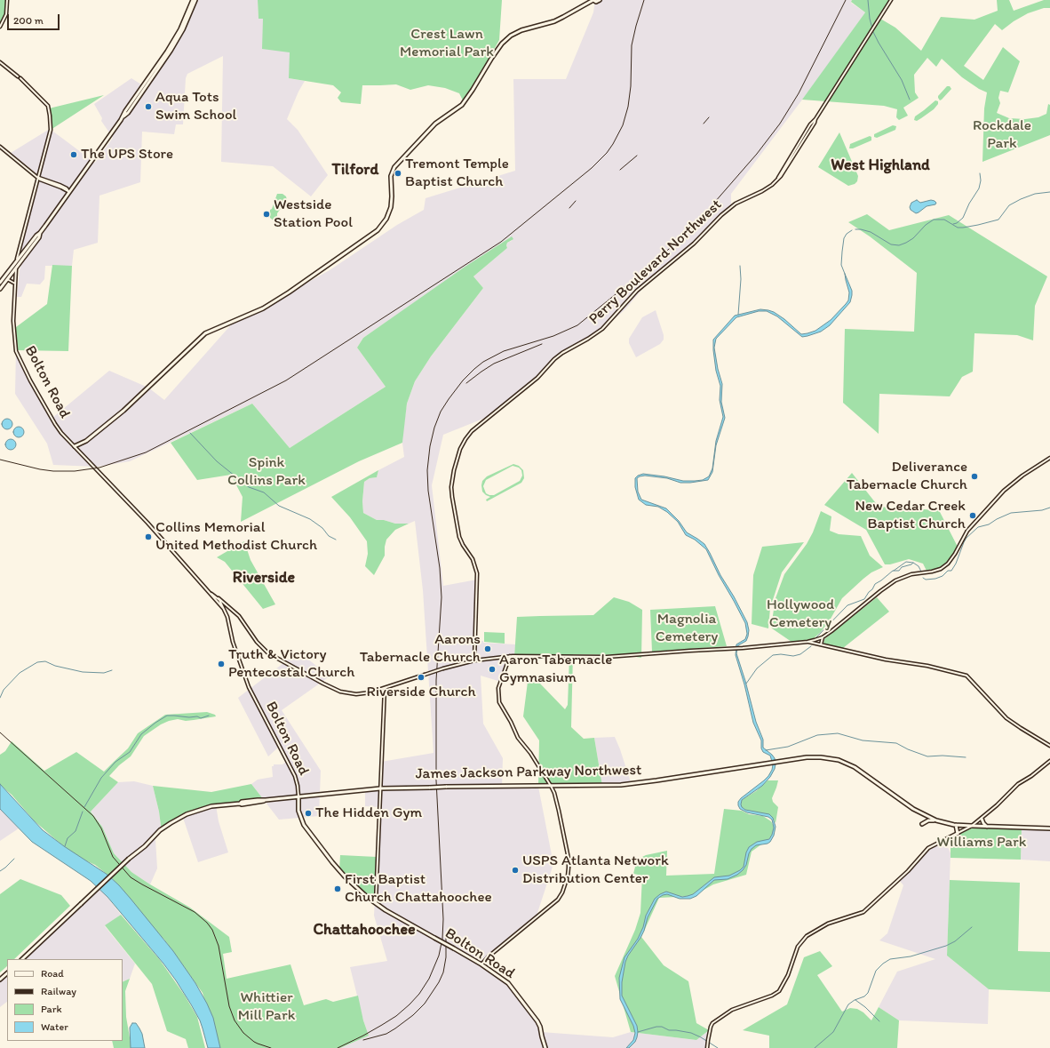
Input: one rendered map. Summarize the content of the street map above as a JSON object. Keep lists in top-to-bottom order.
{
  "streets": {
    "main road": ["Bolton Road", "James Jackson Parkway Northwest"],
    "street": ["Perry Boulevard Northwest"]
  },
  "crossings": [
    ["Bolton Road", "James Jackson Parkway Northwest"]
  ],
  "districts": [
    "West Highland",
    "Tilford",
    "Riverside",
    "Chattahoochee"
  ],
  "parks": [
    "Crest Lawn Memorial Park",
    "Rockdale Park",
    "Spink Collins Park",
    "Hollywood Cemetery",
    "Magnolia Cemetery",
    "Williams Park",
    "Whittier Mill Park"
  ],
  "places": [
    "Aqua Tots Swim School",
    "The UPS Store",
    "Tremont Temple Baptist Church",
    "Westside Station Pool",
    "Deliverance Tabernacle Church",
    "New Cedar Creek Baptist Church",
    "Collins Memorial United Methodist Church",
    "Aarons Tabernacle Church",
    "Truth & Victory Pentecostal Church",
    "Aaron Tabernacle Gymnasium",
    "Riverside Church",
    "The Hidden Gym",
    "USPS Atlanta Network Distribution Center",
    "First Baptist Church Chattahoochee"
  ],
  "legend": [
    "Road",
    "Railway",
    "Park",
    "Water"
  ],
  "scale_bar": "200 m"
}
